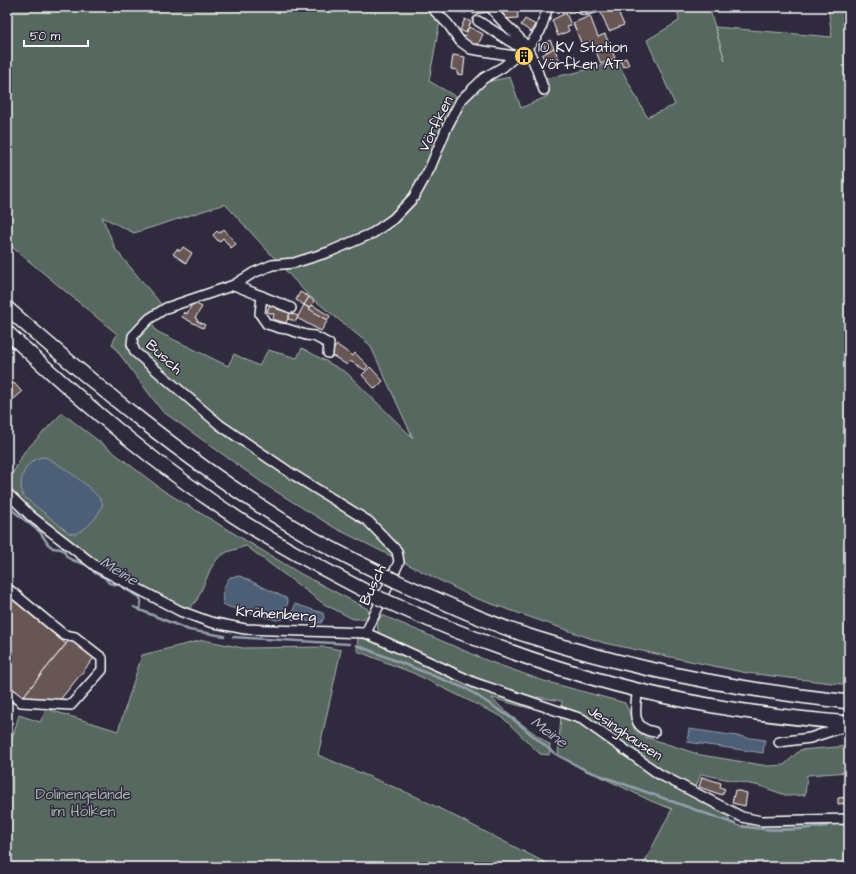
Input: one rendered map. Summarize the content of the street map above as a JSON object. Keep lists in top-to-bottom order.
{
  "streets": {
    "street": [
      "Vörfken",
      "Busch",
      "Krähenberg",
      "Jesinghausen"
    ]
  },
  "crossings": [
    ["Vörfken", "Busch"],
    ["Busch", "Krähenberg"],
    ["Busch", "Jesinghausen"],
    ["Krähenberg", "Jesinghausen"]
  ],
  "water": ["Meine"],
  "parks": ["Dolinengelände im Hölken"],
  "places": {
    "building": ["10 KV Station Vörfken AT"]
  },
  "scale_bar": "50 m"
}
